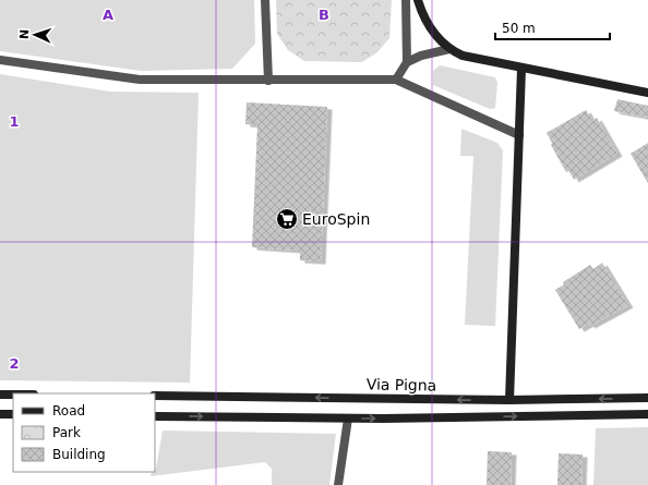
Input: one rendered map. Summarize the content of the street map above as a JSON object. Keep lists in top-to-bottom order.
{
  "streets": {
    "main road": ["Via Pigna"]
  },
  "places": {
    "supermarket": ["EuroSpin"]
  },
  "legend": ["Road", "Park", "Building"],
  "scale_bar": "50 m",
  "north": "left",
  "grid": {
    "columns": ["A", "B"],
    "rows": ["1", "2"]
  }
}
